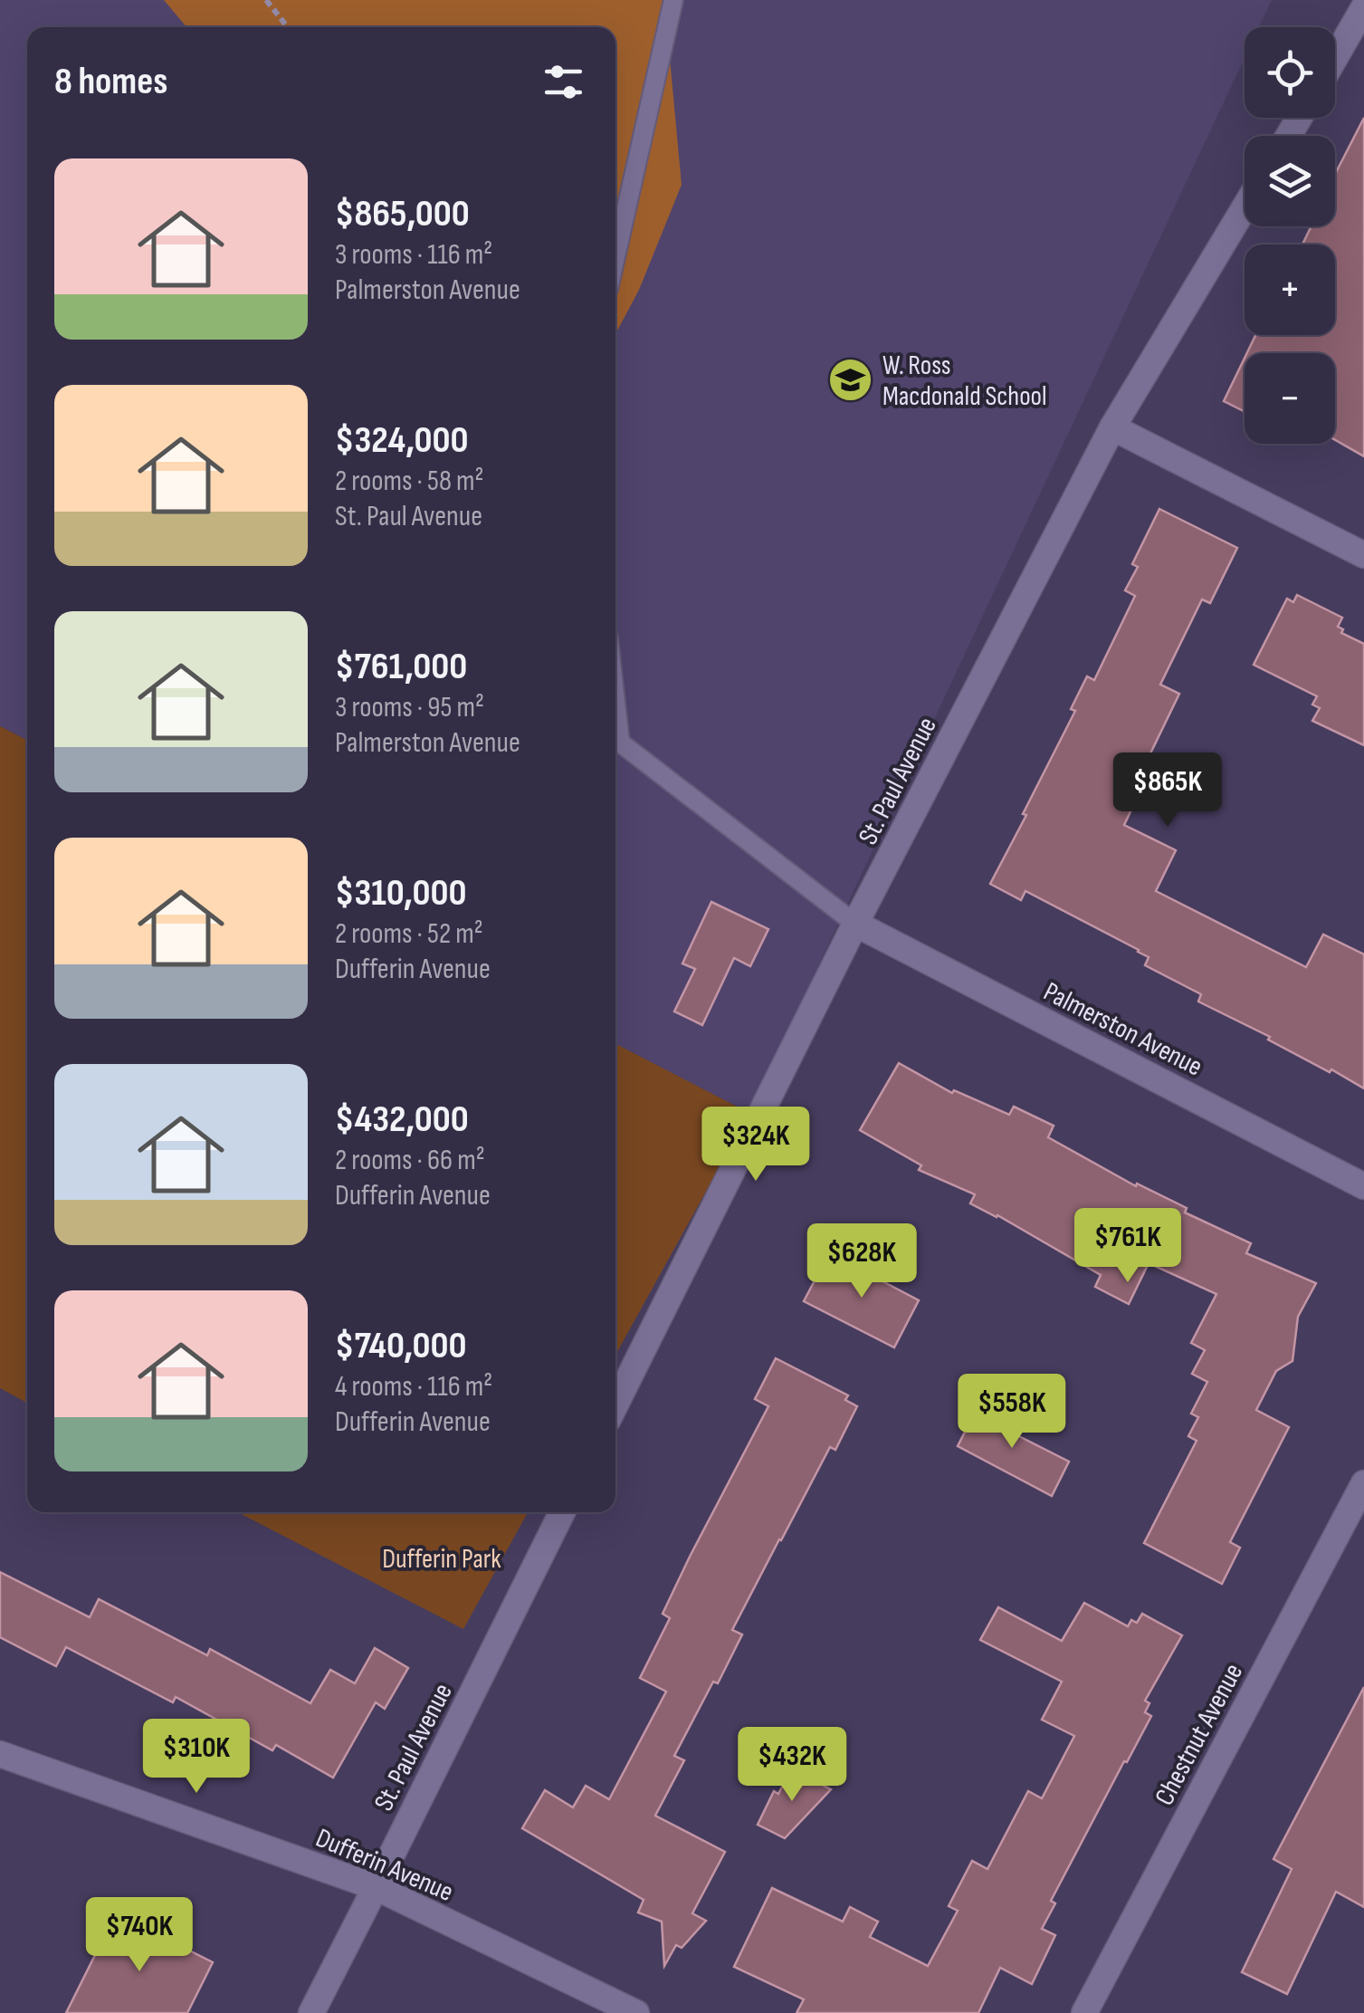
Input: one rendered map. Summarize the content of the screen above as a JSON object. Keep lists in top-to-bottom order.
{
  "streets": {
    "street": [
      "St. Paul Avenue",
      "Palmerston Avenue",
      "Chestnut Avenue",
      "Dufferin Avenue"
    ]
  },
  "crossings": [
    ["St. Paul Avenue", "Palmerston Avenue"],
    ["St. Paul Avenue", "Dufferin Avenue"]
  ],
  "parks": ["Dufferin Park"],
  "places": {
    "school or university": ["W. Ross Macdonald School"]
  },
  "page": {
    "map_buttons": ["+", "−"],
    "heading": "8 homes",
    "list": [
      {
        "name": "$865,000",
        "note": "3 rooms · 116 m² · Palmerston Avenue"
      },
      {
        "name": "$324,000",
        "note": "2 rooms · 58 m² · St. Paul Avenue"
      },
      {
        "name": "$761,000",
        "note": "3 rooms · 95 m² · Palmerston Avenue"
      },
      {
        "name": "$310,000",
        "note": "2 rooms · 52 m² · Dufferin Avenue"
      },
      {
        "name": "$432,000",
        "note": "2 rooms · 66 m² · Dufferin Avenue"
      },
      {
        "name": "$740,000",
        "note": "4 rooms · 116 m² · Dufferin Avenue"
      }
    ],
    "price": [
      "$865K",
      "$324K",
      "$761K",
      "$628K",
      "$558K",
      "$310K",
      "$432K",
      "$740K"
    ]
  }
}
